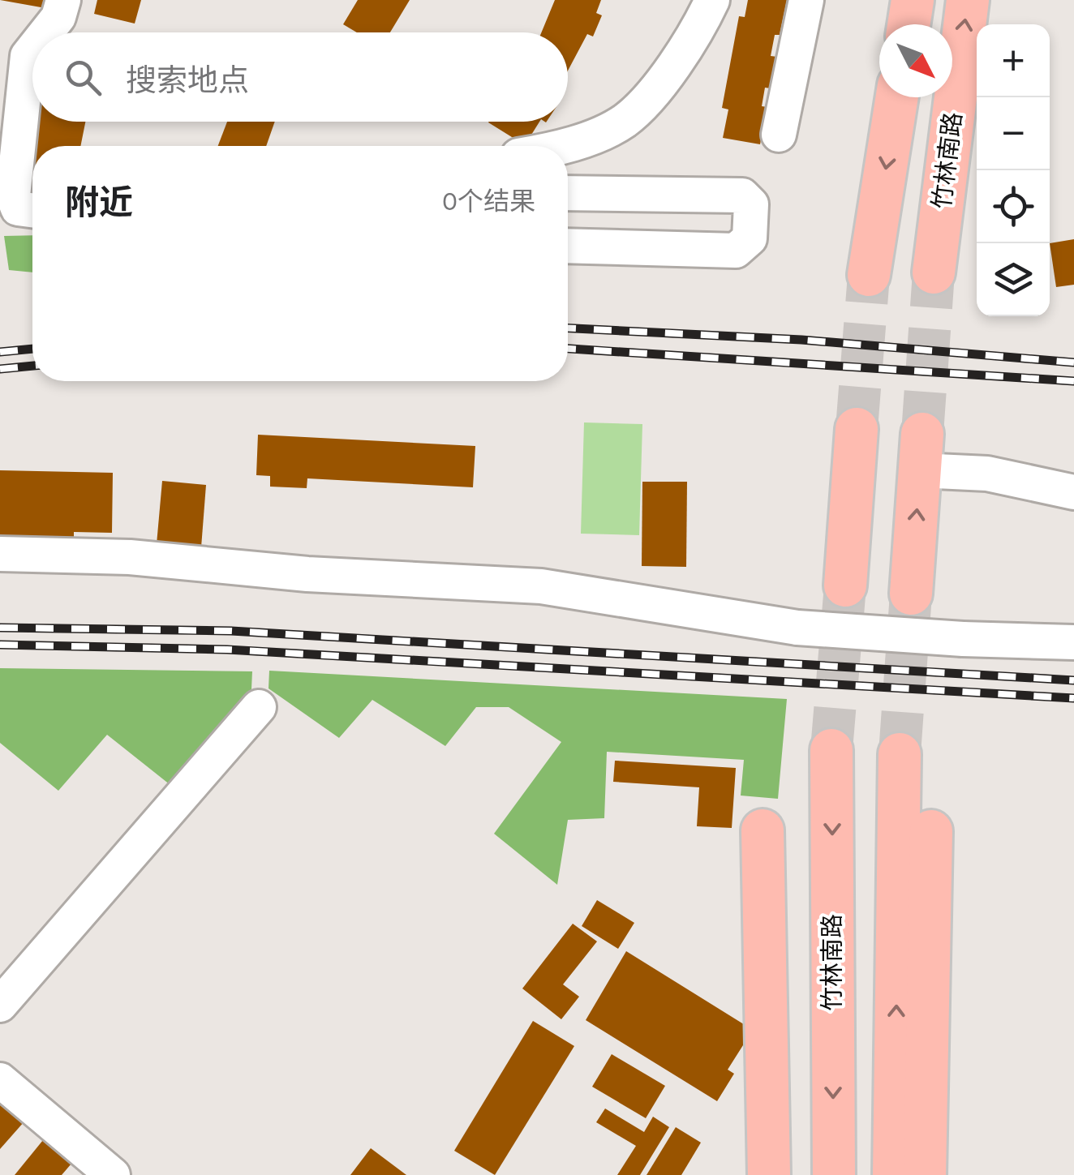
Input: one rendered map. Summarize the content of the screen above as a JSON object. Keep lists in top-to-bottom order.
{
  "streets": {
    "main road": ["竹林南路"]
  },
  "north": "bottom right",
  "page": {
    "map_buttons": ["+", "−"],
    "search": "搜索地点",
    "heading": ["附近", "0个结果"]
  }
}
